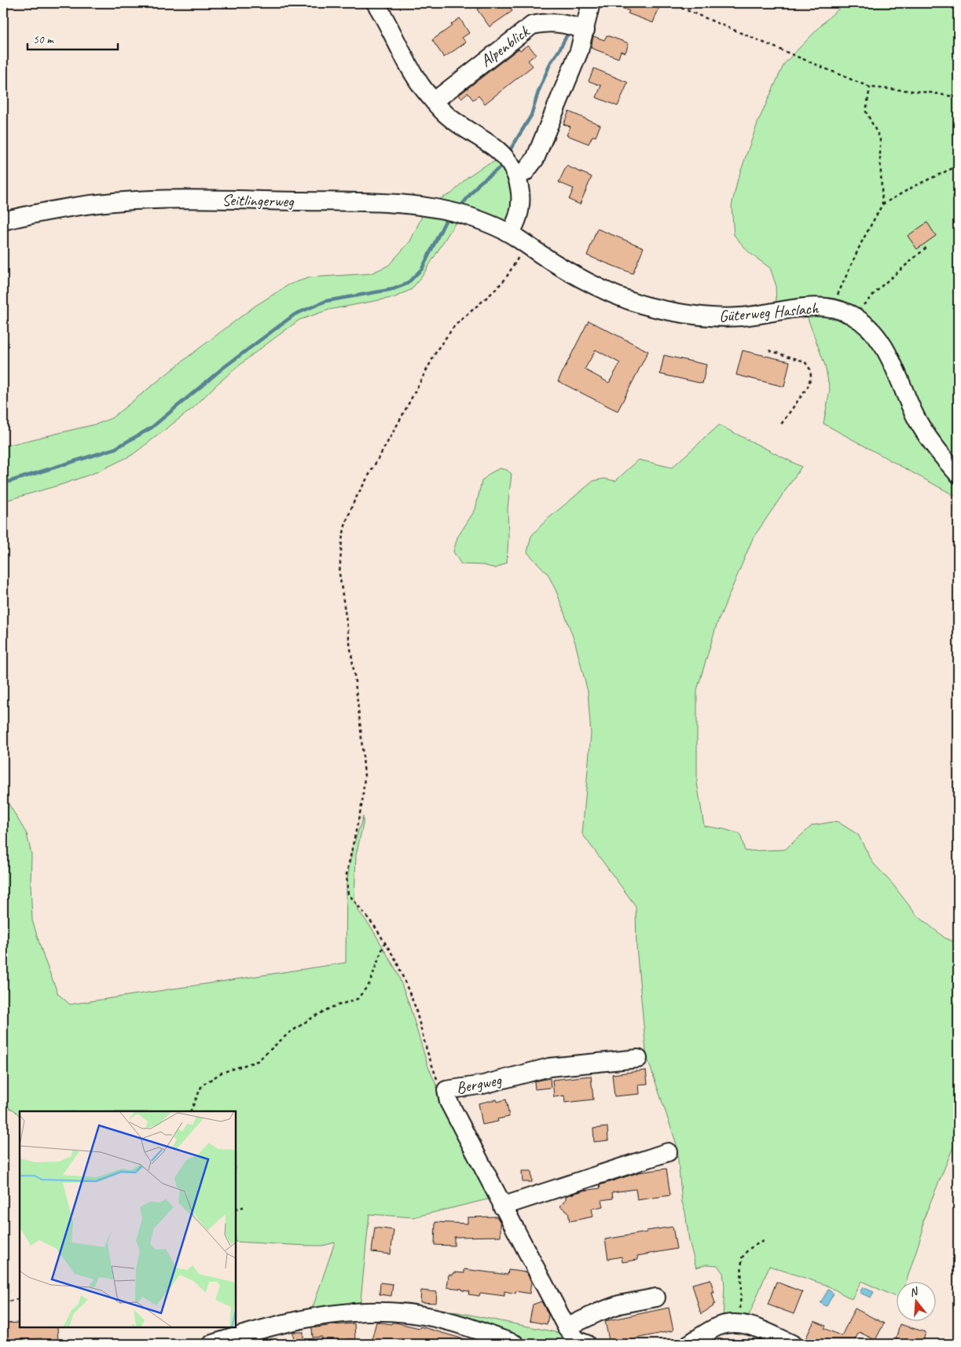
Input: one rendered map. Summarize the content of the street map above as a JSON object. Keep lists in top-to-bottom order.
{
  "streets": {
    "street": [
      "Alpenblick",
      "Seitlingerweg",
      "Güterweg Haslach",
      "Bergweg"
    ]
  },
  "crossings": [
    ["Seitlingerweg", "Güterweg Haslach"]
  ],
  "scale_bar": "50 m",
  "north": "top"
}
